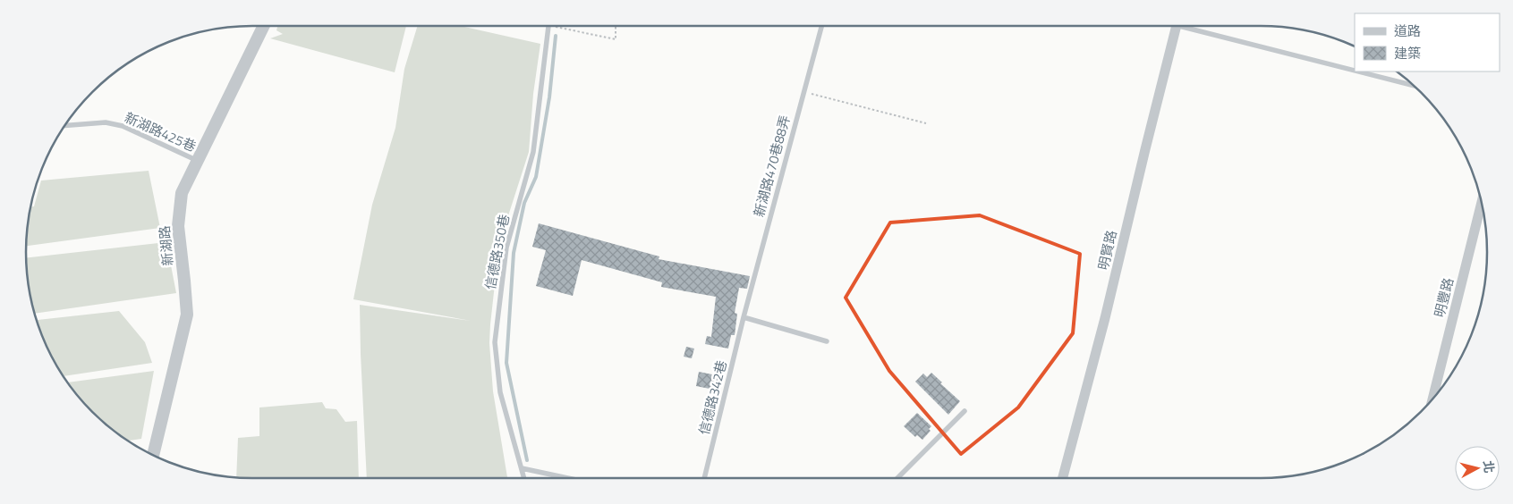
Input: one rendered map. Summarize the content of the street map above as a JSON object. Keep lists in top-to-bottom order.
{
  "streets": {
    "street": ["新湖路", "明賢路", "明豐路"],
    "lane": [
      "新湖路425巷",
      "新湖路470巷88弄",
      "信德路350巷",
      "信德路342巷"
    ]
  },
  "crossings": [
    ["新湖路425巷", "新湖路"],
    ["新湖路470巷88弄", "信德路342巷"]
  ],
  "legend": ["道路", "建築"],
  "north": "right"
}
